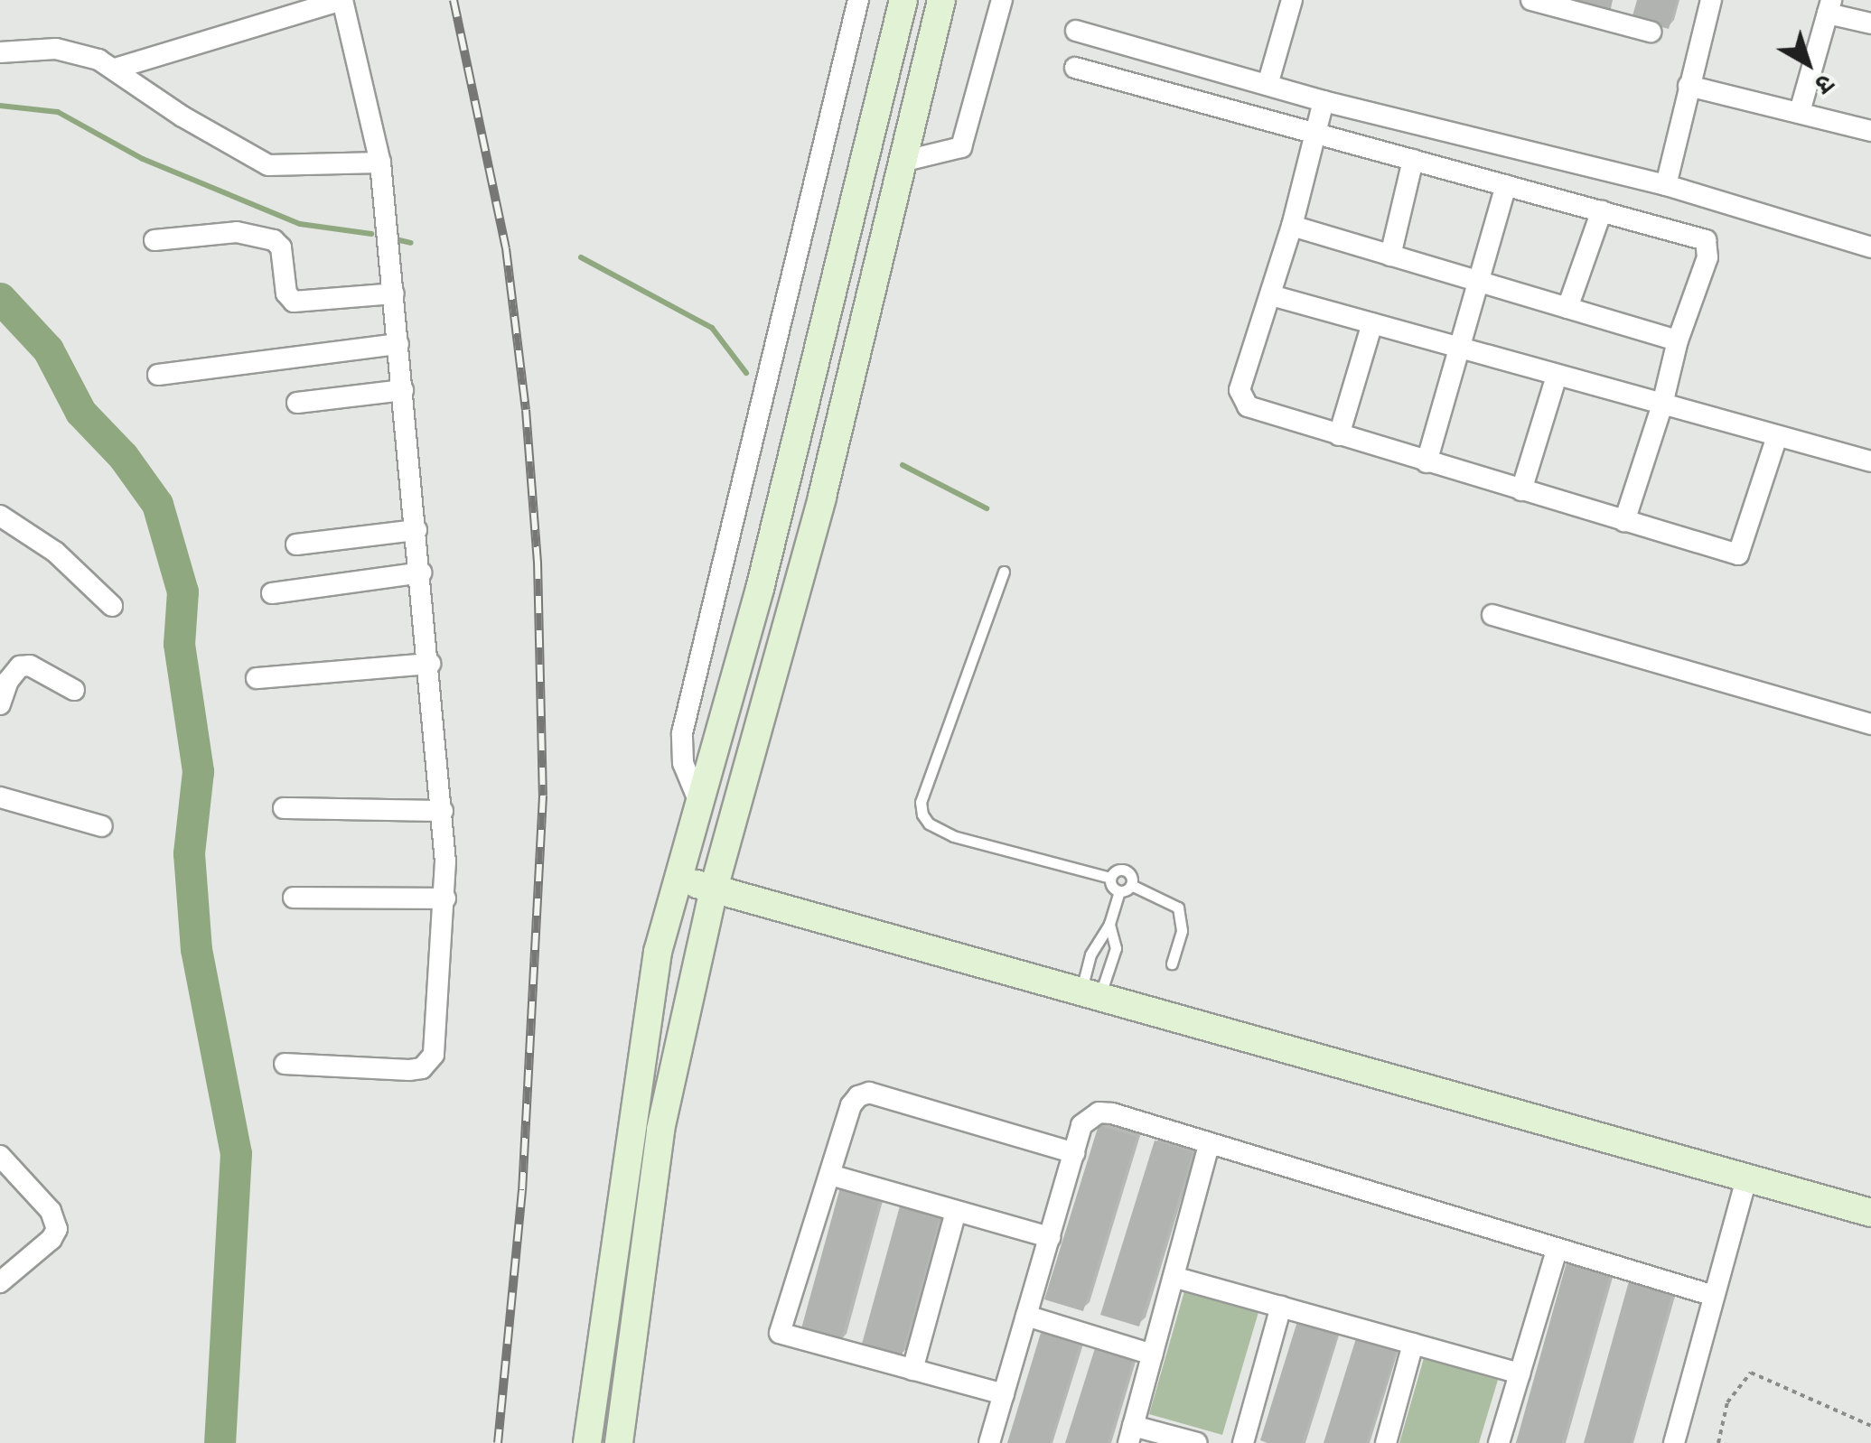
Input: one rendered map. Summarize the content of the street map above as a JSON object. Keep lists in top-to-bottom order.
{
  "north": "bottom right"
}
